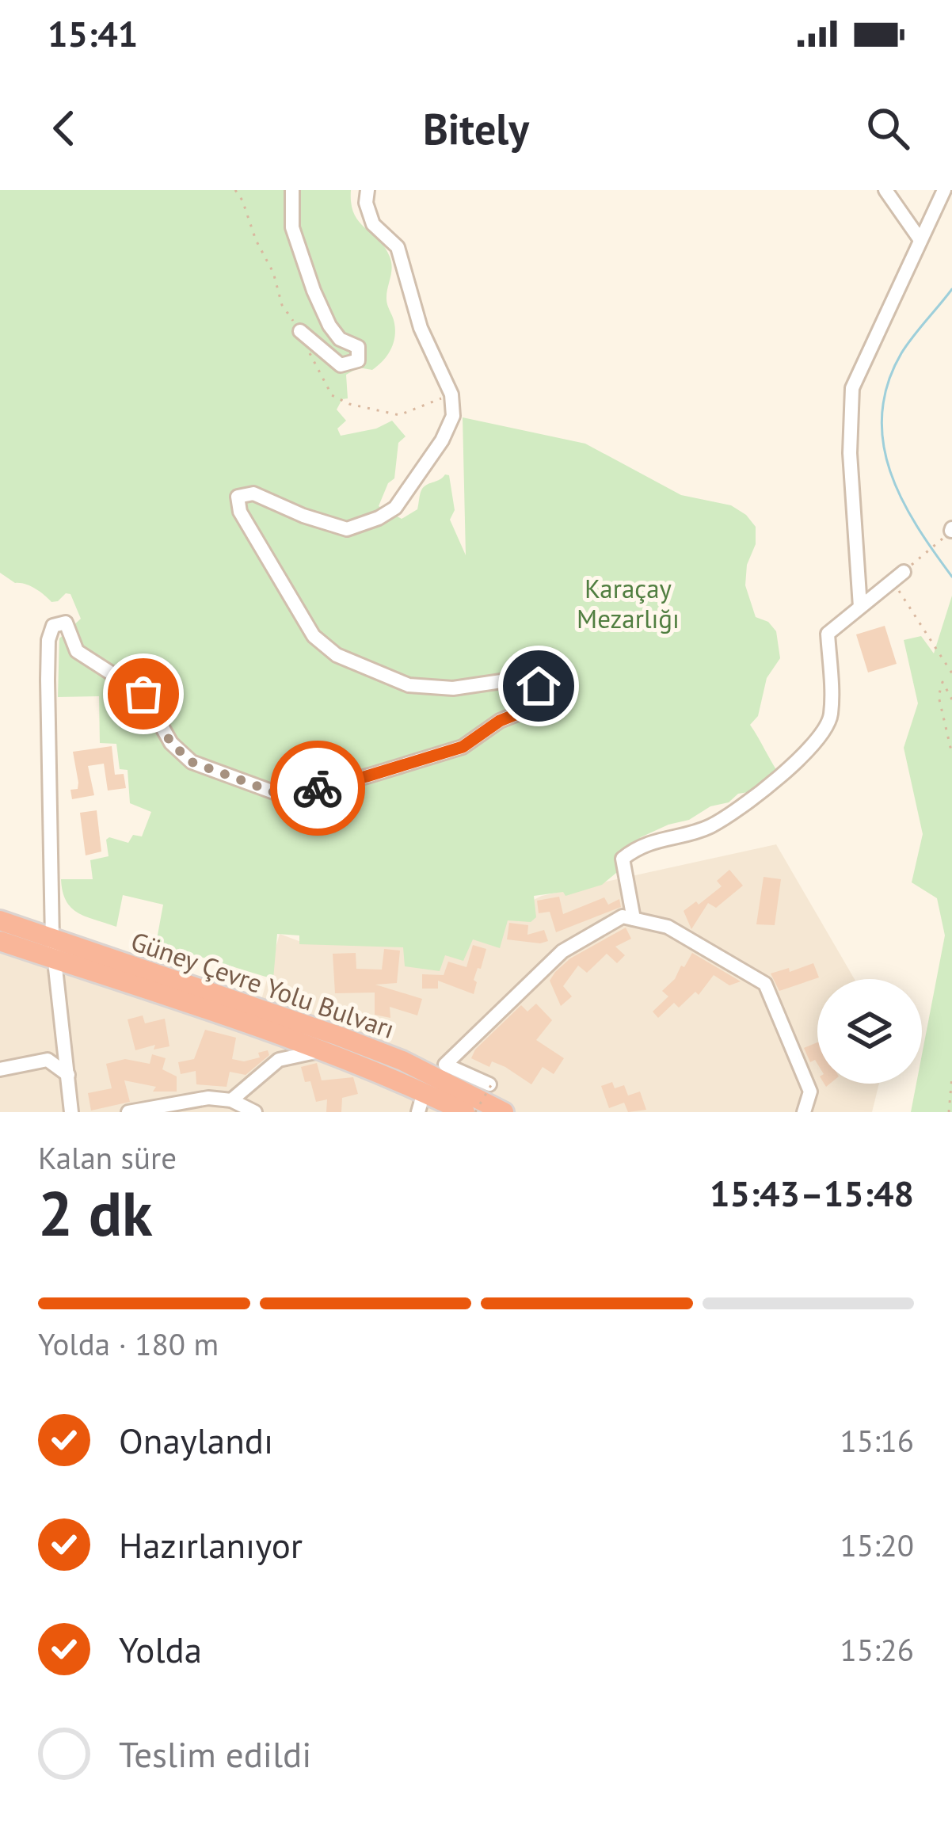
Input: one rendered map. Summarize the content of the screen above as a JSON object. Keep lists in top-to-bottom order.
{
  "streets": {
    "highway": ["Güney Çevre Yolu Bulvarı"]
  },
  "parks": ["Karaçay Mezarlığı"],
  "page": {
    "status": "15:41",
    "header": "Bitely",
    "heading": ["2 dk", "Kalan süre", "15:43–15:48"],
    "bar": "Yolda · 180 m",
    "list": [
      ["Onaylandı", "15:16"],
      ["Hazırlanıyor", "15:20"],
      ["Yolda", "15:26"],
      "Teslim edildi"
    ]
  }
}
